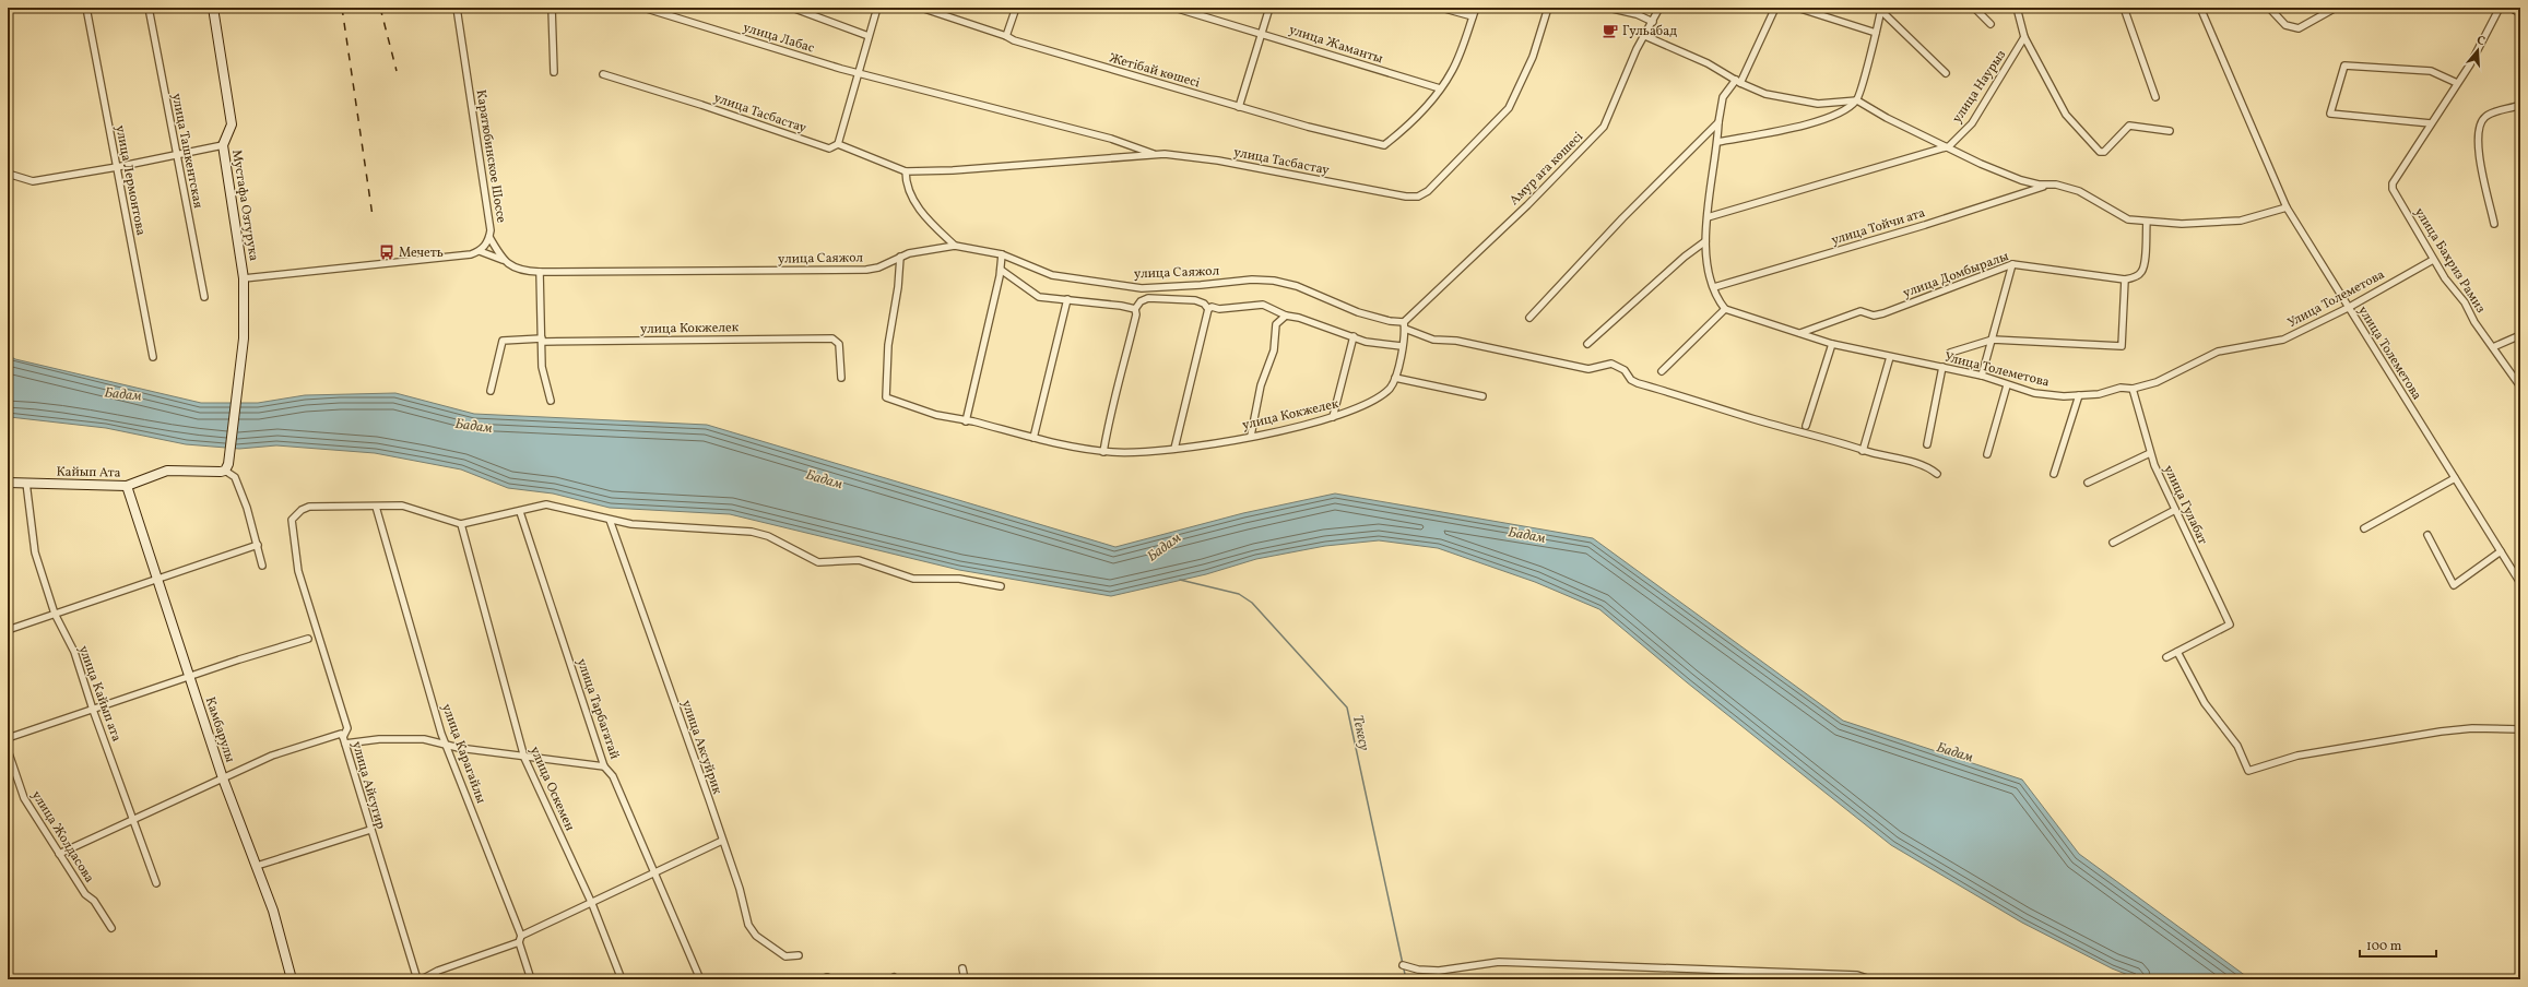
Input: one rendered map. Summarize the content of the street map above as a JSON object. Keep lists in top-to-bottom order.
{
  "streets": {
    "street": [
      "улица Лабас",
      "улица Жаманты",
      "Жетібай көшесі",
      "улица Наурыз",
      "улица Тасбастау",
      "улица Ташкентская",
      "Каратюбинское Шоссе",
      "Амур аға көшесі",
      "улица Лермонтова",
      "Мустафа Озтурука",
      "улица Тойчи ата",
      "улица Саяжол",
      "улица Бахриз Рамиз",
      "улица Домбыралы",
      "Улица Толеметова",
      "улица Кокжелек",
      "улица Толеметова",
      "Кайып Ата",
      "улица Гулабат",
      "улица Кайып ата",
      "улица Тарбагатай",
      "Камбарулы",
      "улица Аксуйрик",
      "улица Карагайлы",
      "улица Айсугир",
      "улица Оскемен",
      "улица Жолдасова"
    ]
  },
  "crossings": [
    ["улица Лабас", "улица Тасбастау"],
    ["улица Жаманты", "Жетібай көшесі"],
    ["Каратюбинское Шоссе", "улица Саяжол"],
    ["Амур аға көшесі", "улица Саяжол"],
    ["Амур аға көшесі", "улица Кокжелек"],
    ["Мустафа Озтурука", "Кайып Ата"],
    ["улица Саяжол", "улица Кокжелек"],
    ["улица Бахриз Рамиз", "Улица Толеметова"],
    ["улица Домбыралы", "Улица Толеметова"],
    ["Улица Толеметова", "улица Толеметова"],
    ["Улица Толеметова", "улица Гулабат"],
    ["Кайып Ата", "улица Кайып ата"],
    ["Кайып Ата", "Камбарулы"],
    ["улица Карагайлы", "улица Айсугир"]
  ],
  "water": ["Бадам", "Текесу"],
  "places": {
    "cafe": ["Гульабад"],
    "bus stop": ["Мечеть"]
  },
  "scale_bar": "100 m",
  "north": "top"
}
